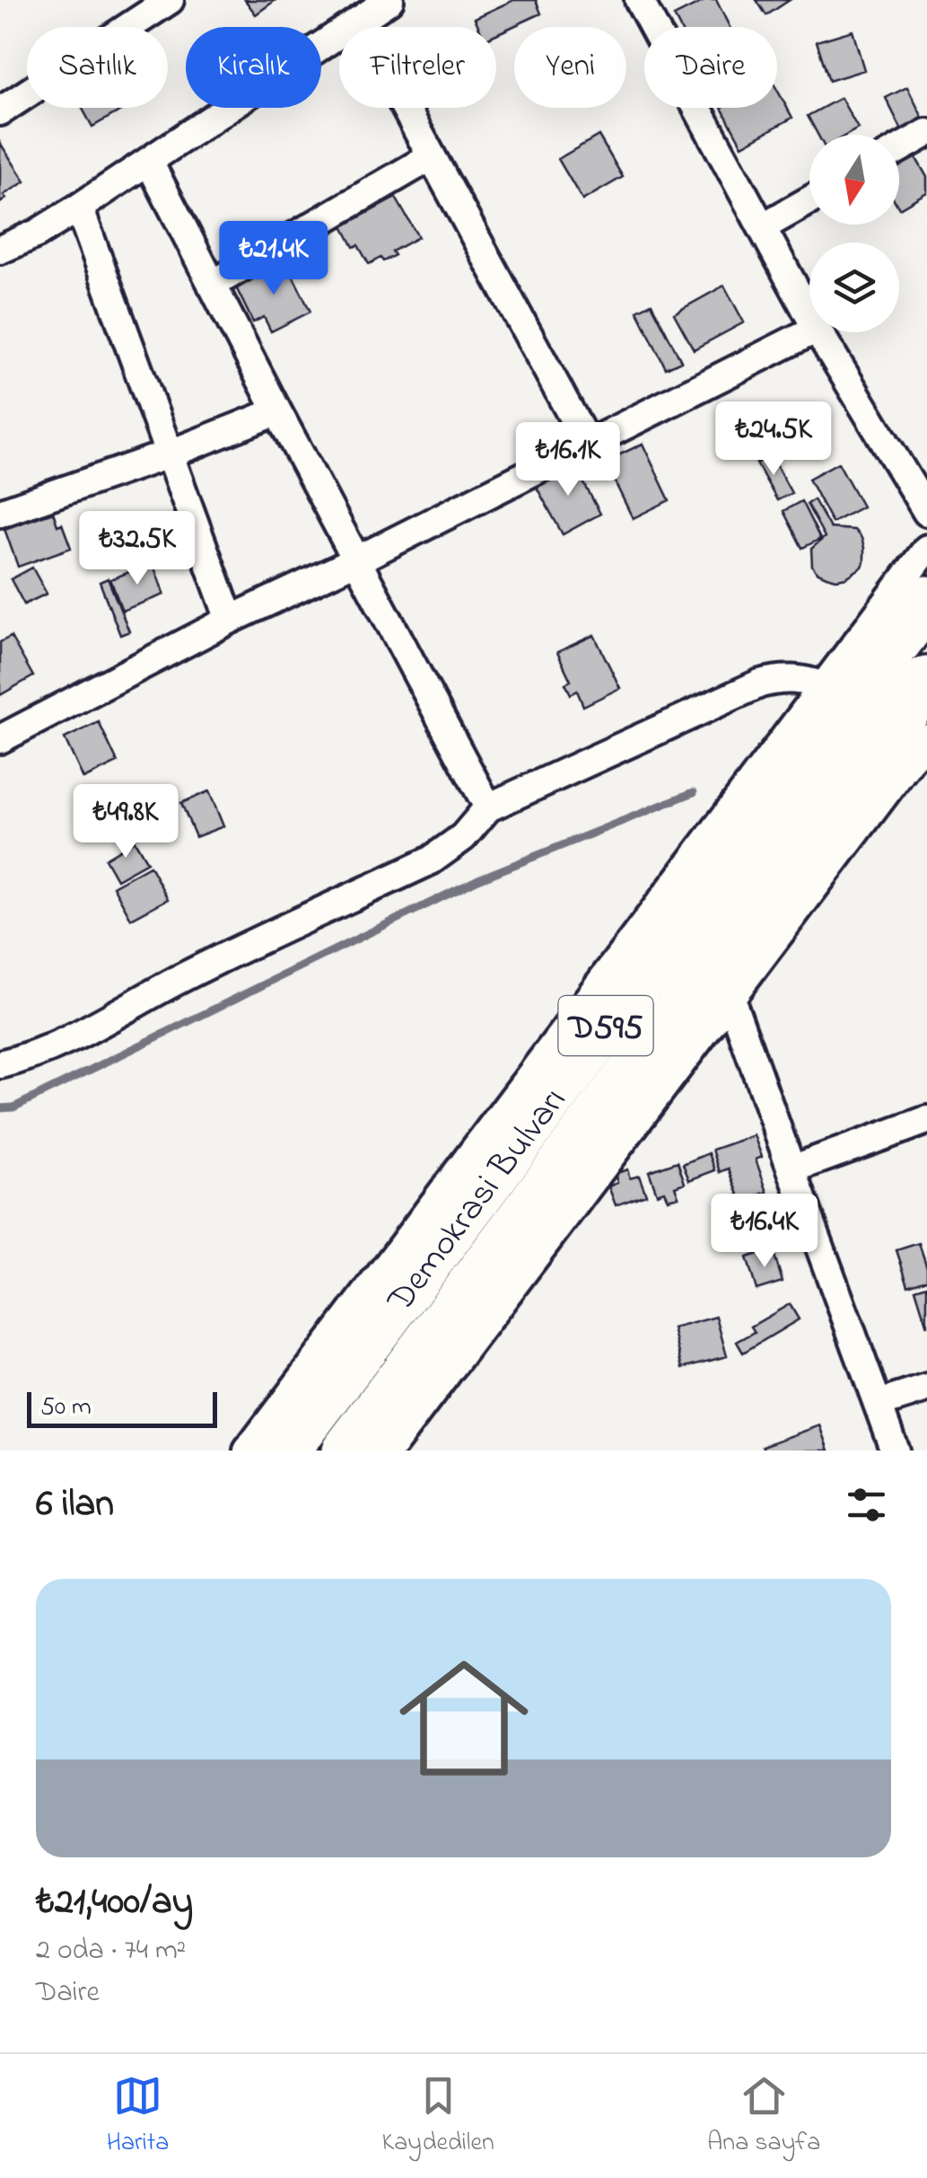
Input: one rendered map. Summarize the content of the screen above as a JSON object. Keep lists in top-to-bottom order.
{
  "streets": {
    "highway": ["D595", "Demokrasi Bulvarı"]
  },
  "scale_bar": "50 m",
  "north": "bottom",
  "page": {
    "chip": [
      "Satılık",
      "Kiralık",
      "Filtreler",
      "Yeni",
      "Daire"
    ],
    "price": [
      "₺21.4K",
      "₺24.5K",
      "₺16.1K",
      "₺32.5K",
      "₺49.8K",
      "₺16.4K"
    ],
    "scale": "50 m",
    "heading": "6 ilan",
    "list": [
      {
        "name": "₺21,400/ay",
        "note": "2 oda · 74 m² · Daire"
      }
    ],
    "tabs": ["Harita", "Kaydedilen", "Ana sayfa"]
  }
}
